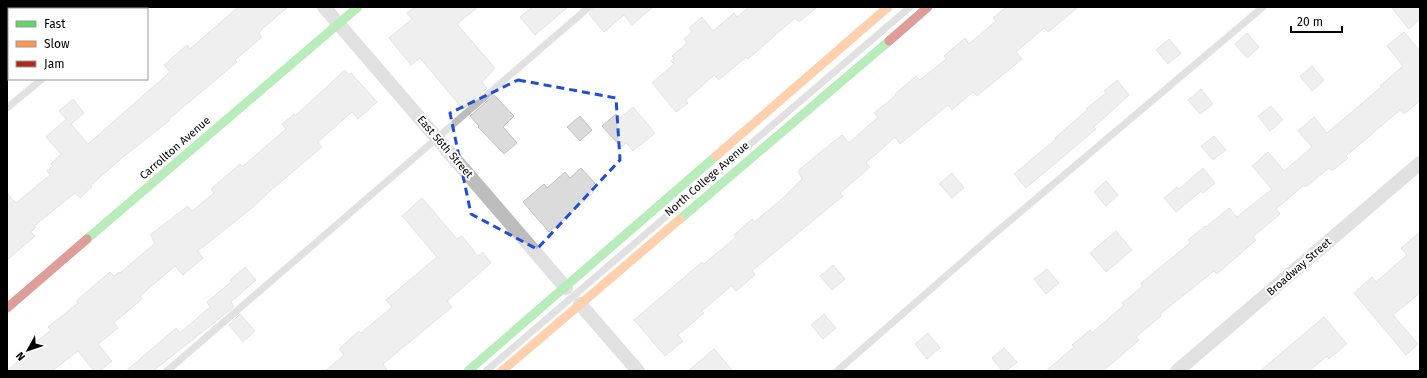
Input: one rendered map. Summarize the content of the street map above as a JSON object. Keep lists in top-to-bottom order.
{
  "streets": {
    "main road": ["Carrollton Avenue", "North College Avenue"],
    "street": ["East 56th Street", "Broadway Street"]
  },
  "crossings": [
    ["East 56th Street", "Carrollton Avenue"],
    ["East 56th Street", "North College Avenue"]
  ],
  "legend": ["Fast", "Slow", "Jam"],
  "scale_bar": "20 m",
  "north": "bottom left"
}
